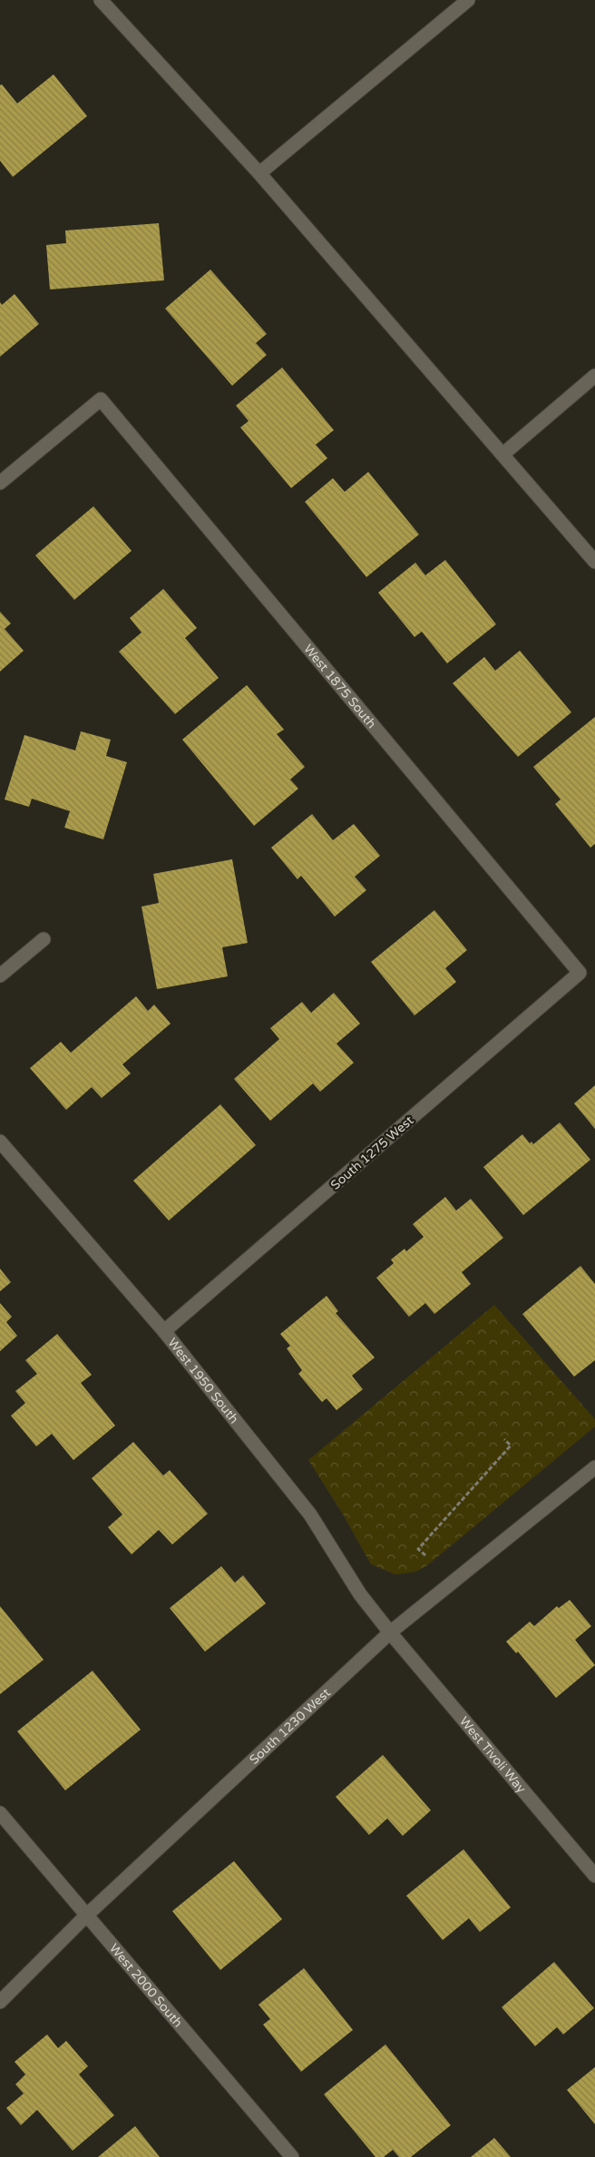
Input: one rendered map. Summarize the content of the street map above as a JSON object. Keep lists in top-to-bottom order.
{
  "streets": {
    "street": [
      "West 1875 South",
      "South 1275 West",
      "West 1950 South",
      "South 1230 West",
      "West Tivoli Way",
      "West 2000 South"
    ]
  },
  "crossings": [
    ["West 1875 South", "South 1275 West"],
    ["South 1275 West", "West 1950 South"],
    ["West 1950 South", "South 1230 West"],
    ["West 1950 South", "West Tivoli Way"],
    ["South 1230 West", "West Tivoli Way"],
    ["South 1230 West", "West 2000 South"]
  ]
}
